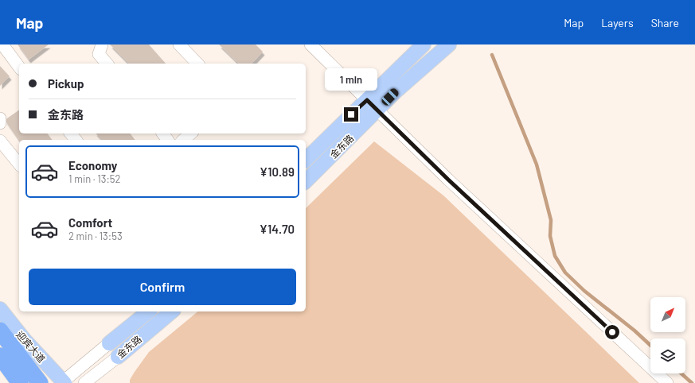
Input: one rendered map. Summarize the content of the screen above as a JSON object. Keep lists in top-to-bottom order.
{
  "streets": {
    "main road": ["金东路", "迎宾大道"]
  },
  "crossings": [
    ["金东路", "迎宾大道"]
  ],
  "north": "top right",
  "page": {
    "header": "Map",
    "nav": ["Map", "Layers", "Share"],
    "banner": ["Pickup", "金东路"],
    "bubble": "1 min",
    "list": [
      {
        "name": "Economy",
        "note": "1 min · 13:52",
        "value": "¥10.89"
      },
      {
        "name": "Comfort",
        "note": "2 min · 13:53",
        "value": "¥14.70"
      }
    ],
    "buttons": "Confirm"
  }
}
